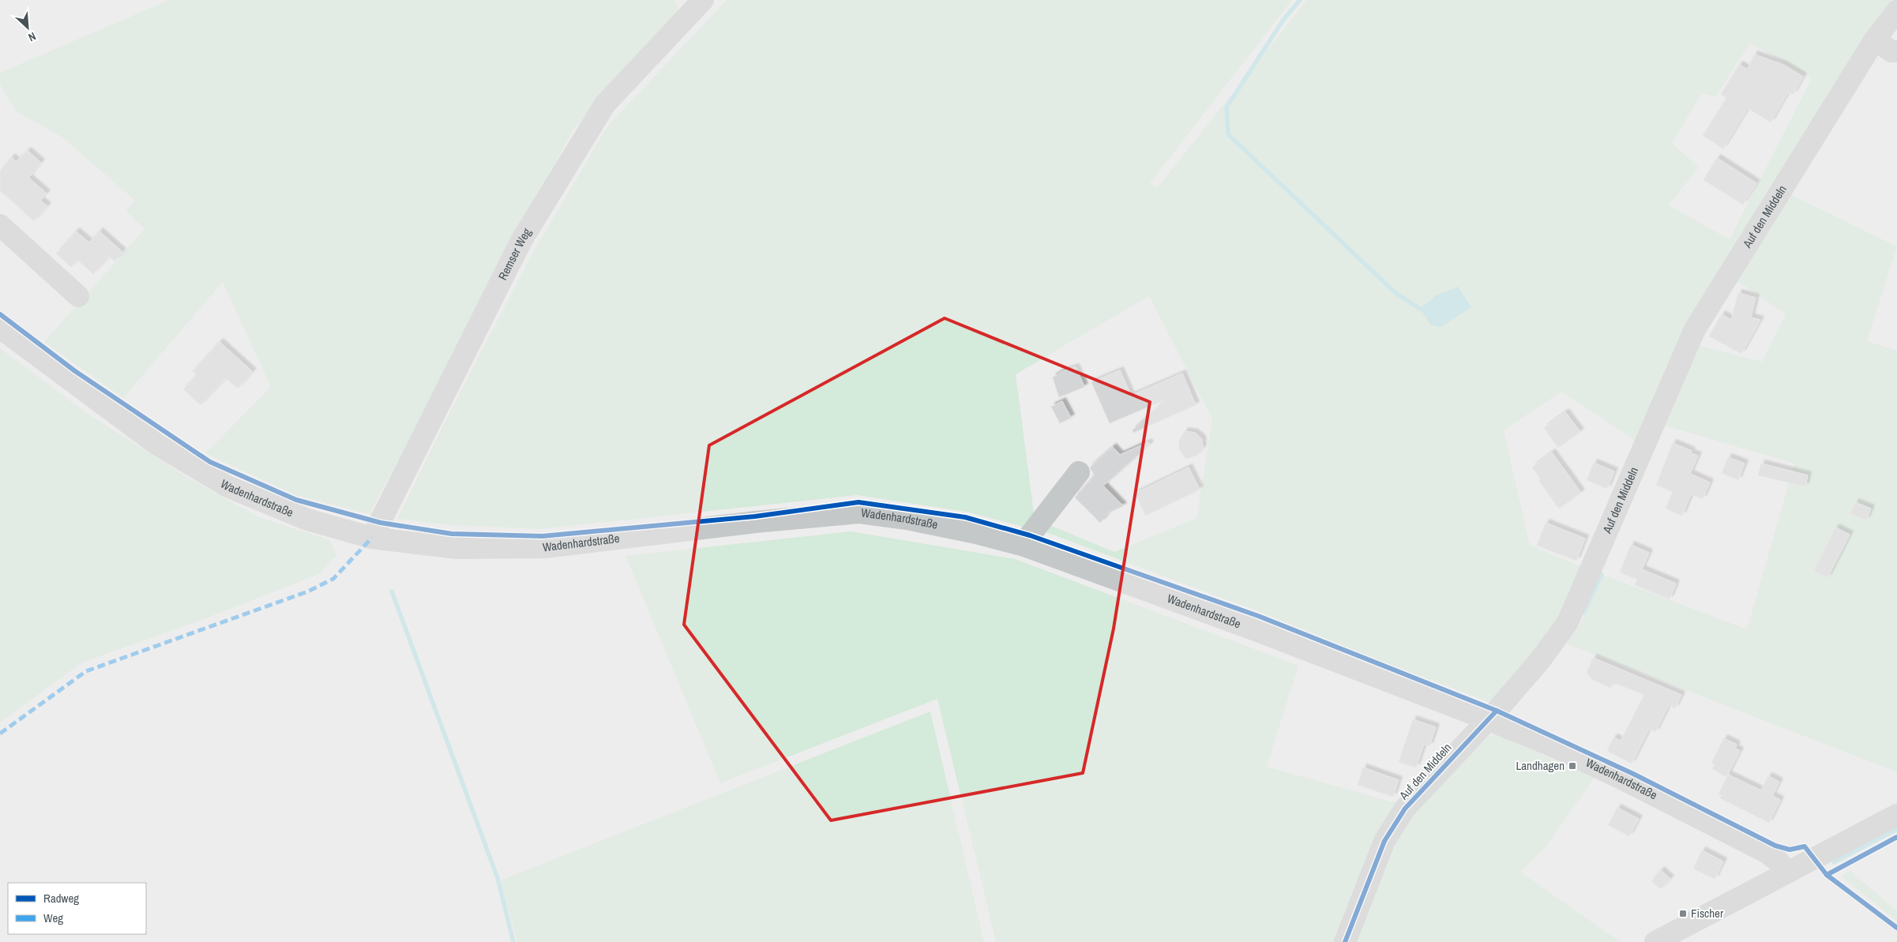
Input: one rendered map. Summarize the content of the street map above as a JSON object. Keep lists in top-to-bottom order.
{
  "streets": {
    "street": ["Auf den Middeln", "Remser Weg", "Wadenhardstraße"]
  },
  "crossings": [
    ["Auf den Middeln", "Wadenhardstraße"],
    ["Remser Weg", "Wadenhardstraße"]
  ],
  "places": {
    "transit": ["Landhagen", "Fischer"]
  },
  "legend": ["Radweg", "Weg"],
  "north": "bottom right"
}
